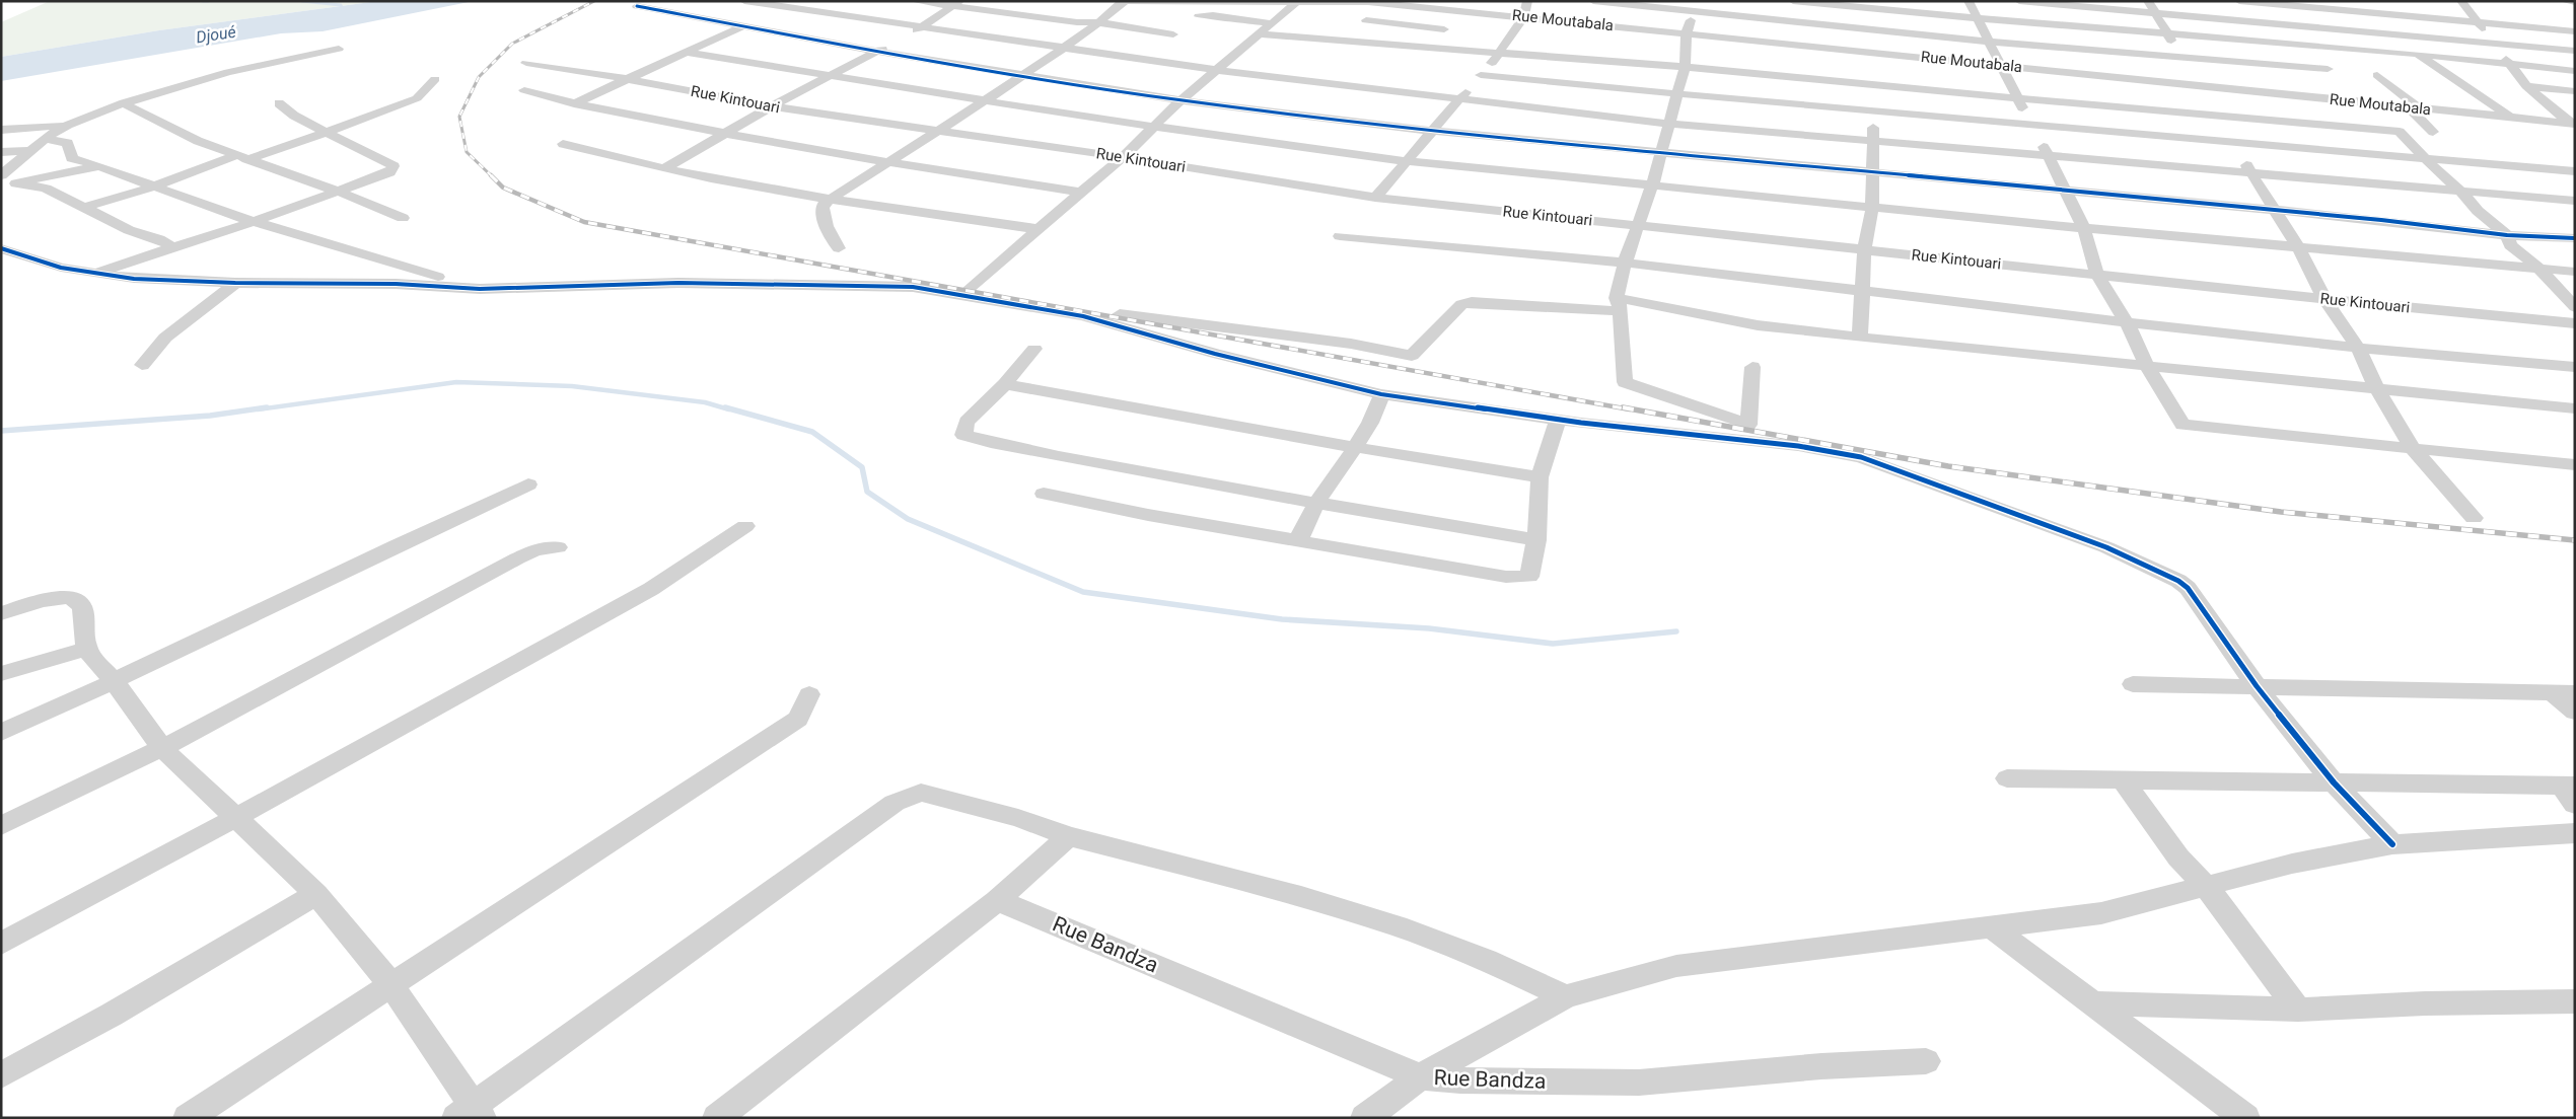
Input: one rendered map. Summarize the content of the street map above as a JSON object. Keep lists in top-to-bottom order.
{
  "streets": {
    "street": ["Rue Moutabala", "Rue Kintouari", "Rue Bandza"]
  },
  "water": ["Djoué"]
}
